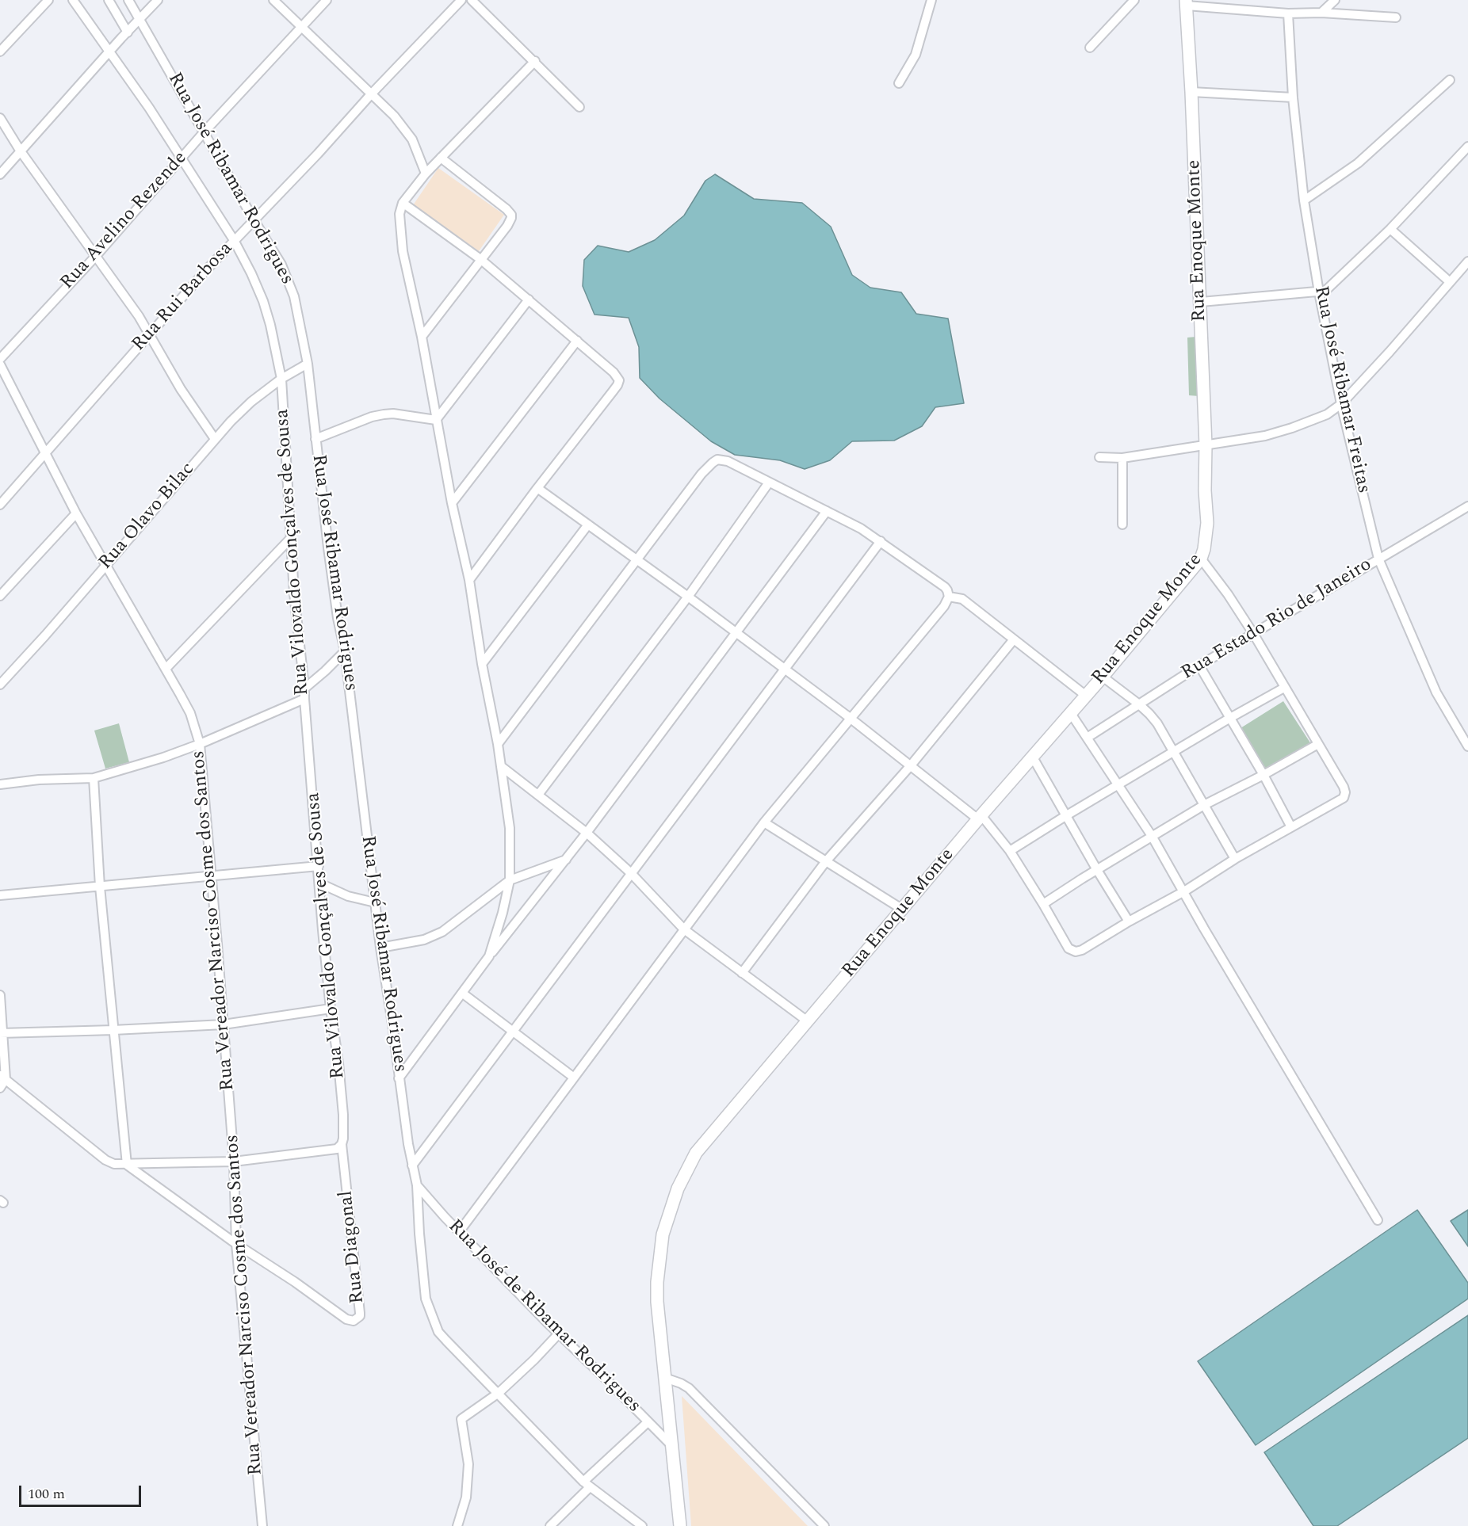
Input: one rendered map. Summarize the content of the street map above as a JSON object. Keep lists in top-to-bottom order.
{
  "streets": {
    "main road": ["Rua Enoque Monte"],
    "street": [
      "Rua José Ribamar Rodrigues",
      "Rua Avelino Rezende",
      "Rua Rui Barbosa",
      "Rua José Ribamar Freitas",
      "Rua Olavo Bilac",
      "Rua Vilovaldo Gonçalves de Sousa",
      "Rua Estado Rio de Janeiro",
      "Rua Vereador Narciso Cosme dos Santos",
      "Rua Diagonal",
      "Rua José de Ribamar Rodrigues"
    ]
  },
  "crossings": [
    ["Rua José Ribamar Rodrigues", "Rua Avelino Rezende"],
    ["Rua José Ribamar Rodrigues", "Rua Rui Barbosa"],
    ["Rua José Ribamar Rodrigues", "Rua Olavo Bilac"],
    ["Rua José Ribamar Rodrigues", "Rua José de Ribamar Rodrigues"],
    ["Rua Avelino Rezende", "Rua Vilovaldo Gonçalves de Sousa"],
    ["Rua Enoque Monte", "Rua José de Ribamar Rodrigues"],
    ["Rua Rui Barbosa", "Rua Vilovaldo Gonçalves de Sousa"],
    ["Rua Rui Barbosa", "Rua Vereador Narciso Cosme dos Santos"],
    ["Rua José Ribamar Freitas", "Rua Estado Rio de Janeiro"],
    ["Rua Olavo Bilac", "Rua Vilovaldo Gonçalves de Sousa"],
    ["Rua Olavo Bilac", "Rua Vereador Narciso Cosme dos Santos"],
    ["Rua Vilovaldo Gonçalves de Sousa", "Rua Diagonal"],
    ["Rua Vereador Narciso Cosme dos Santos", "Rua Diagonal"]
  ],
  "scale_bar": "100 m"
}
